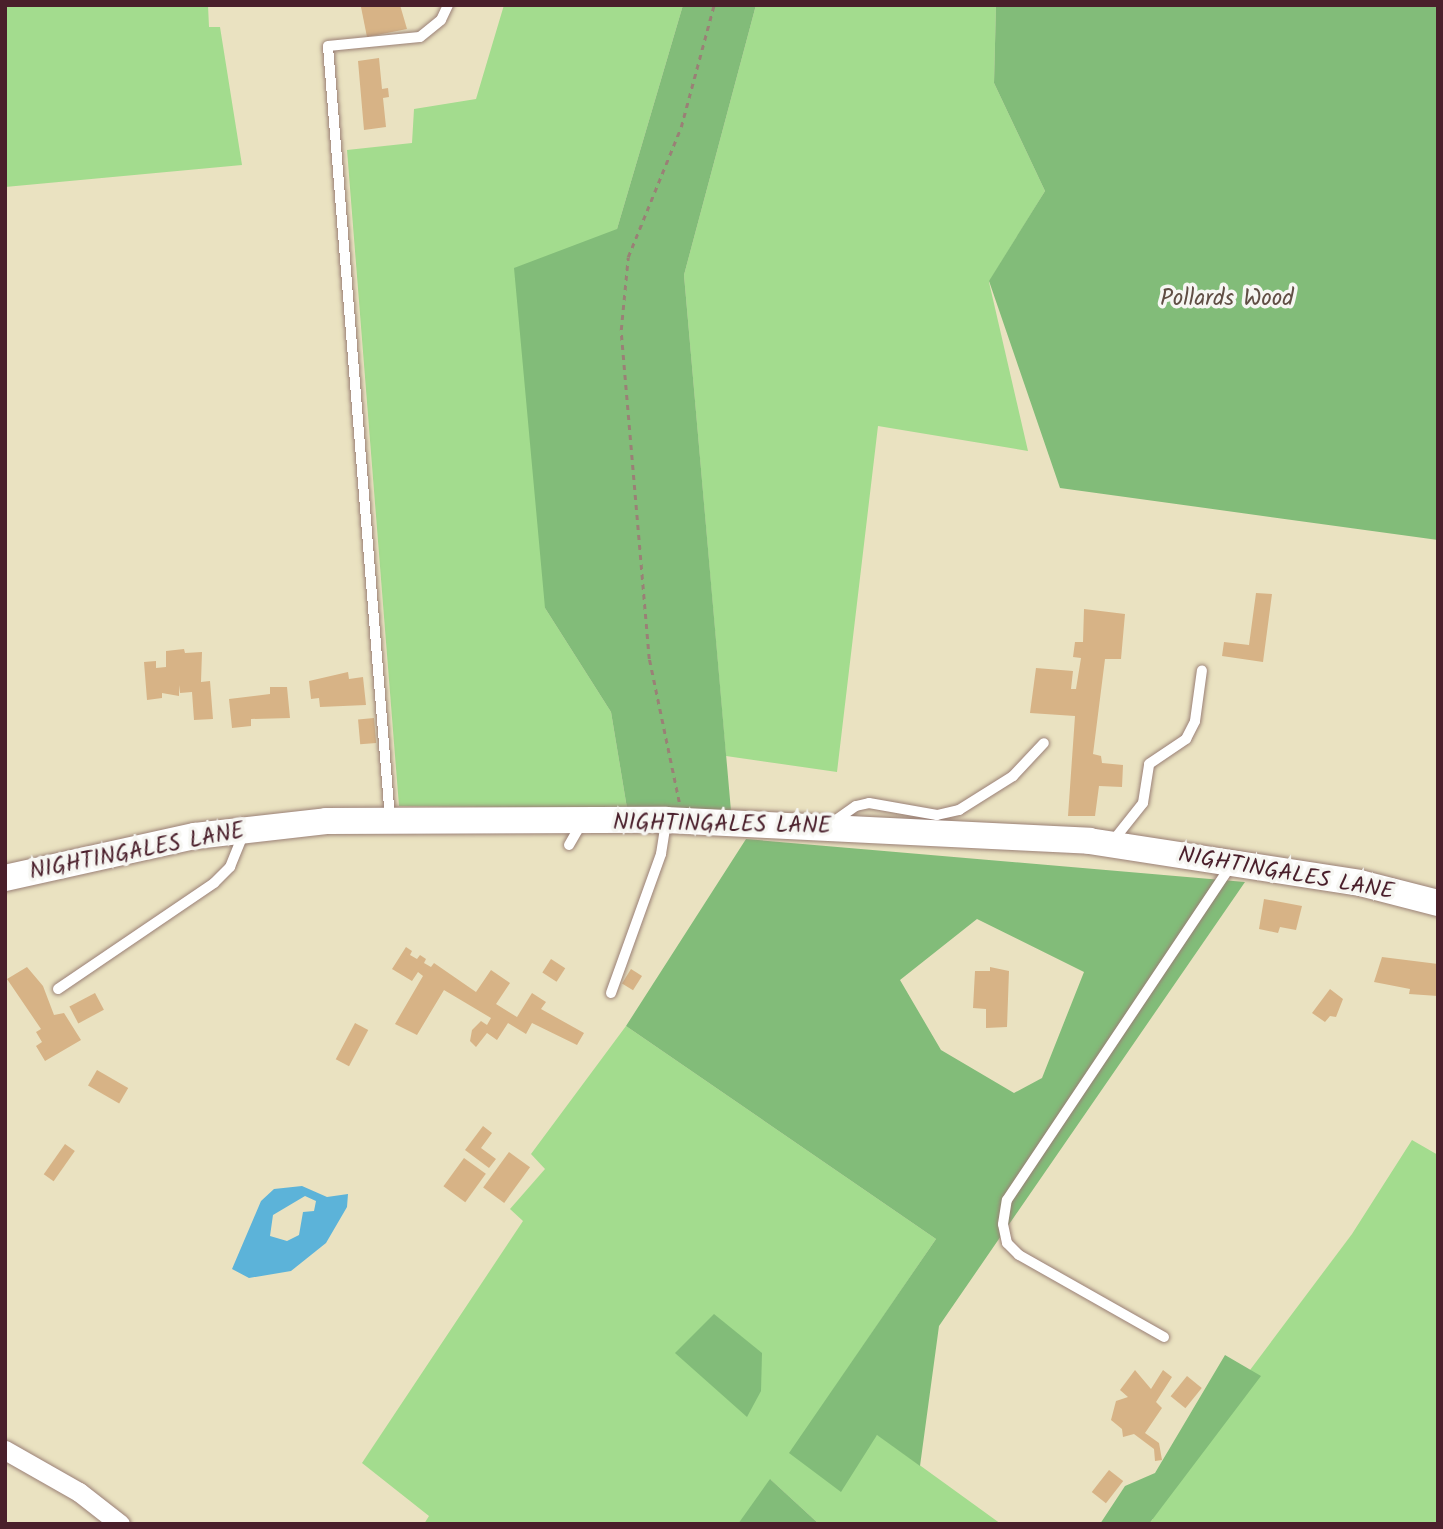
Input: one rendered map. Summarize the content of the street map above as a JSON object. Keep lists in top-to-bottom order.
{
  "streets": {
    "main road": ["NIGHTINGALES LANE"]
  },
  "parks": ["Pollards Wood"]
}
